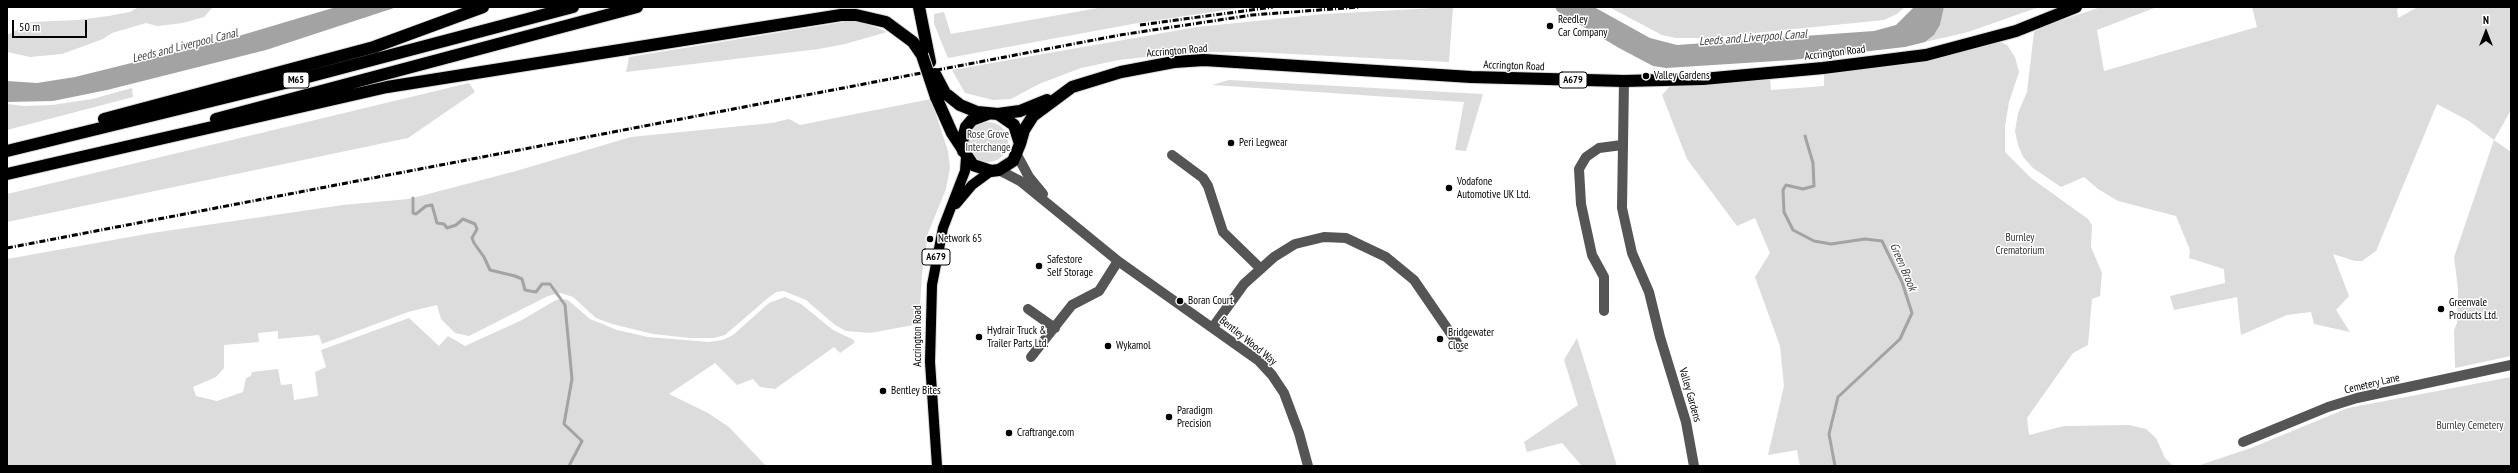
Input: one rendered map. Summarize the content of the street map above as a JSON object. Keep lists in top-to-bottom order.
{
  "streets": {
    "highway": ["Accrington Road", "M65", "A679"],
    "street": ["Bentley Wood Way", "Cemetery Lane", "Valley Gardens"]
  },
  "crossings": [
    ["Accrington Road", "A679"],
    ["Accrington Road", "Bentley Wood Way"],
    ["Accrington Road", "Valley Gardens"],
    ["A679", "Bentley Wood Way"]
  ],
  "water": ["Leeds and Liverpool Canal", "Green Brook"],
  "parks": ["Rose Grove Interchange", "Burnley Crematorium", "Burnley Cemetery"],
  "places": [
    "Reedley Car Company",
    "Valley Gardens",
    "Peri Legwear",
    "Vodafone Automotive UK Ltd.",
    "Network 65",
    "Safestore Self Storage",
    "Boran Court",
    "Greenvale Products Ltd.",
    "Hydrair Truck & Trailer Parts Ltd.",
    "Bridgewater Close",
    "Wykamol",
    "Bentley Bites",
    "Paradigm Precision",
    "Craftrange.com"
  ],
  "scale_bar": "50 m",
  "north": "top"
}
